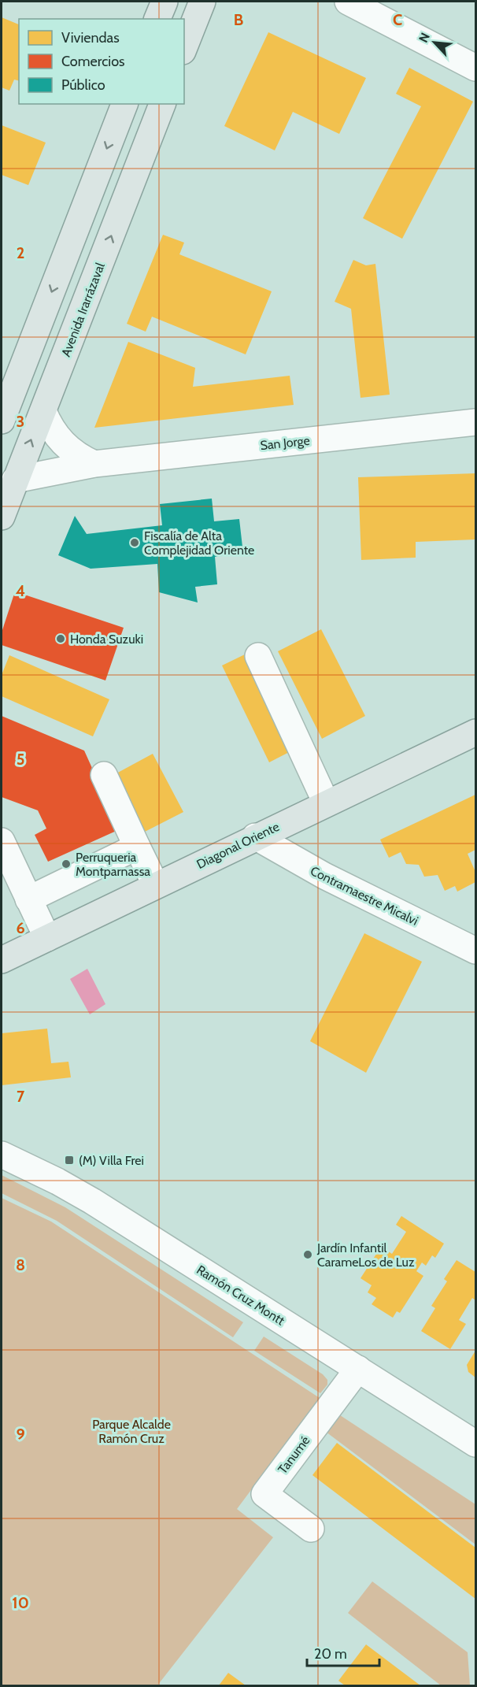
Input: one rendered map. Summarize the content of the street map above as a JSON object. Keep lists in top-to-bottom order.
{
  "streets": {
    "main road": ["Avenida Irarrázaval", "Diagonal Oriente"],
    "street": [
      "San Jorge",
      "Contramaestre Micalvi",
      "Ramón Cruz Montt",
      "Tanumé"
    ]
  },
  "crossings": [
    ["Avenida Irarrázaval", "San Jorge"],
    ["Diagonal Oriente", "Contramaestre Micalvi"],
    ["Ramón Cruz Montt", "Tanumé"]
  ],
  "parks": ["Parque Alcalde Ramón Cruz"],
  "places": {
    "other": [
      "Fiscalía de Alta Complejidad Oriente",
      "Honda Suzuki",
      "Perruqueria Montparnassa",
      "Jardín Infantil CarameLos de Luz"
    ],
    "transit": ["(M) Villa Frei"]
  },
  "legend": ["Viviendas", "Comercios", "Público"],
  "scale_bar": "20 m",
  "north": "top left",
  "grid": {
    "columns": ["B", "C"],
    "rows": [
      "2",
      "3",
      "4",
      "5",
      "6",
      "7",
      "8",
      "9",
      "10"
    ]
  }
}
